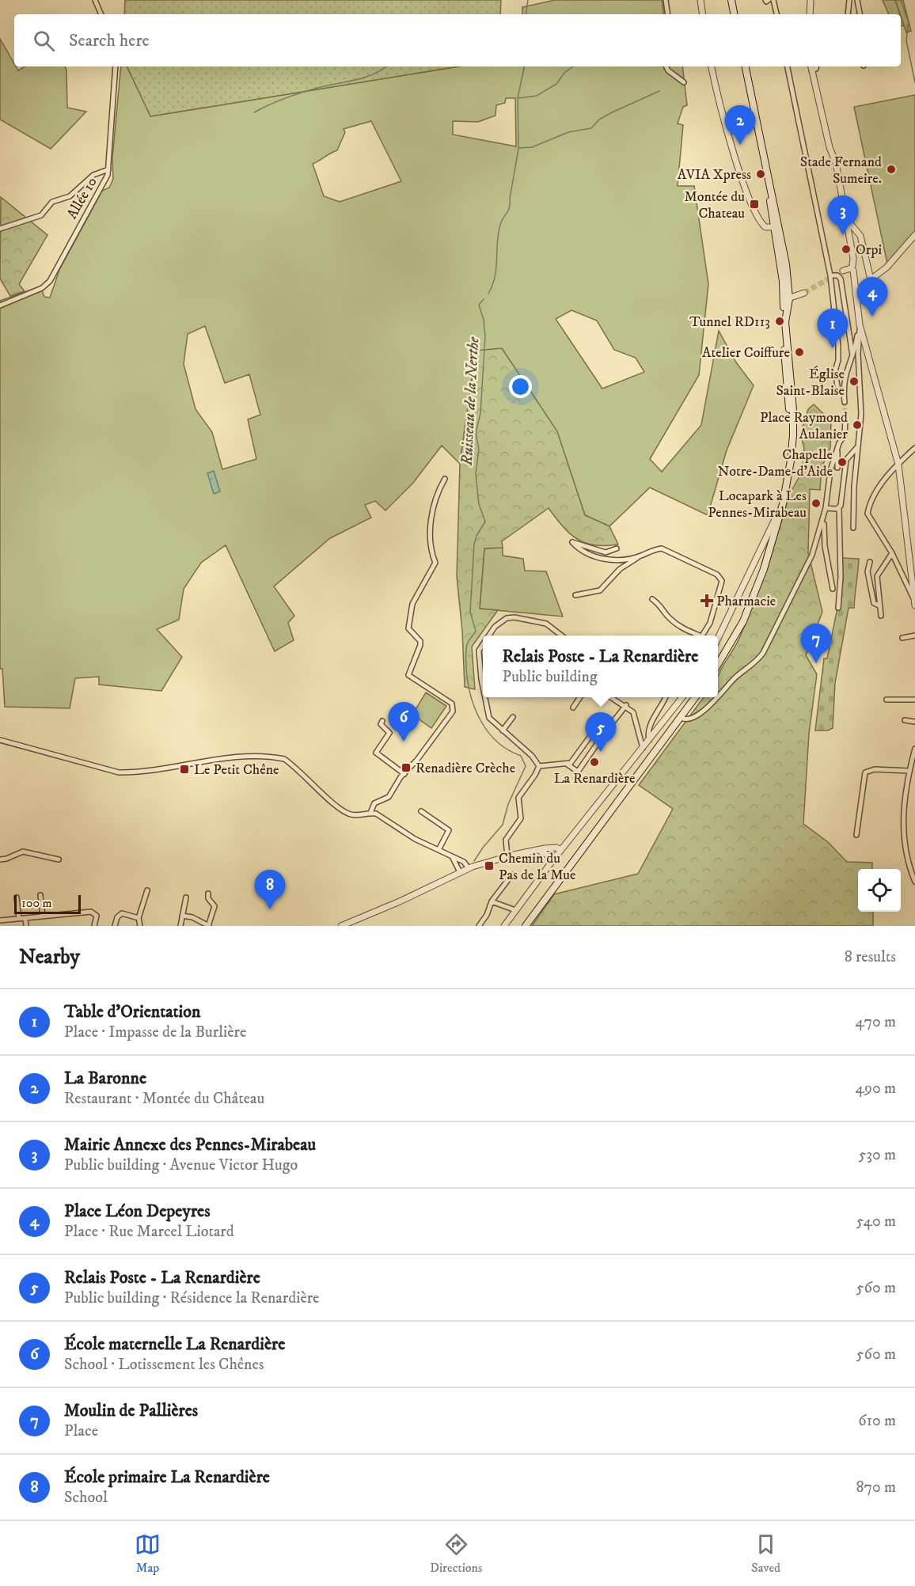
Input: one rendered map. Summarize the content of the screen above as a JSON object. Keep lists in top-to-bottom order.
{
  "streets": {
    "street": ["Allée 10"]
  },
  "water": ["Ruisseau de la Nerthe"],
  "places": {
    "other": [
      "Stade Fernand Sumeire.",
      "AVIA Xpress",
      "Orpi",
      "Tunnel RD113",
      "Atelier Coiffure",
      "Église Saint-Blaise",
      "Place Raymond Aulanier",
      "Chapelle Notre-Dame-d'Aide",
      "Locapark à Les Pennes-Mirabeau",
      "La Renardière"
    ],
    "transit": [
      "Montée du Chateau",
      "Renadière Crèche",
      "Le Petit Chêne",
      "Chemin du Pas de la Mue"
    ],
    "health": ["Pharmacie"]
  },
  "scale_bar": "100 m",
  "page": {
    "search": "Search here",
    "pins": [
      "2",
      "3",
      "4",
      "1",
      "7",
      "6",
      "5",
      "8"
    ],
    "popup": ["Relais Poste - La Renardière", "Public building"],
    "scale": "100 m",
    "heading": ["Nearby", "8 results"],
    "list": [
      {
        "mark": "1",
        "name": "Table d'Orientation",
        "note": "Place · Impasse de la Burlière",
        "value": "470 m"
      },
      {
        "mark": "2",
        "name": "La Baronne",
        "note": "Restaurant · Montée du Château",
        "value": "490 m"
      },
      {
        "mark": "3",
        "name": "Mairie Annexe des Pennes-Mirabeau",
        "note": "Public building · Avenue Victor Hugo",
        "value": "530 m"
      },
      {
        "mark": "4",
        "name": "Place Léon Depeyres",
        "note": "Place · Rue Marcel Liotard",
        "value": "540 m"
      },
      {
        "mark": "5",
        "name": "Relais Poste - La Renardière",
        "note": "Public building · Résidence la Renardière",
        "value": "560 m"
      },
      {
        "mark": "6",
        "name": "École maternelle La Renardière",
        "note": "School · Lotissement les Chênes",
        "value": "560 m"
      },
      {
        "mark": "7",
        "name": "Moulin de Pallières",
        "note": "Place",
        "value": "610 m"
      },
      {
        "mark": "8",
        "name": "École primaire La Renardière",
        "note": "School",
        "value": "870 m"
      }
    ],
    "nav": ["Map", "Directions", "Saved"]
  }
}
